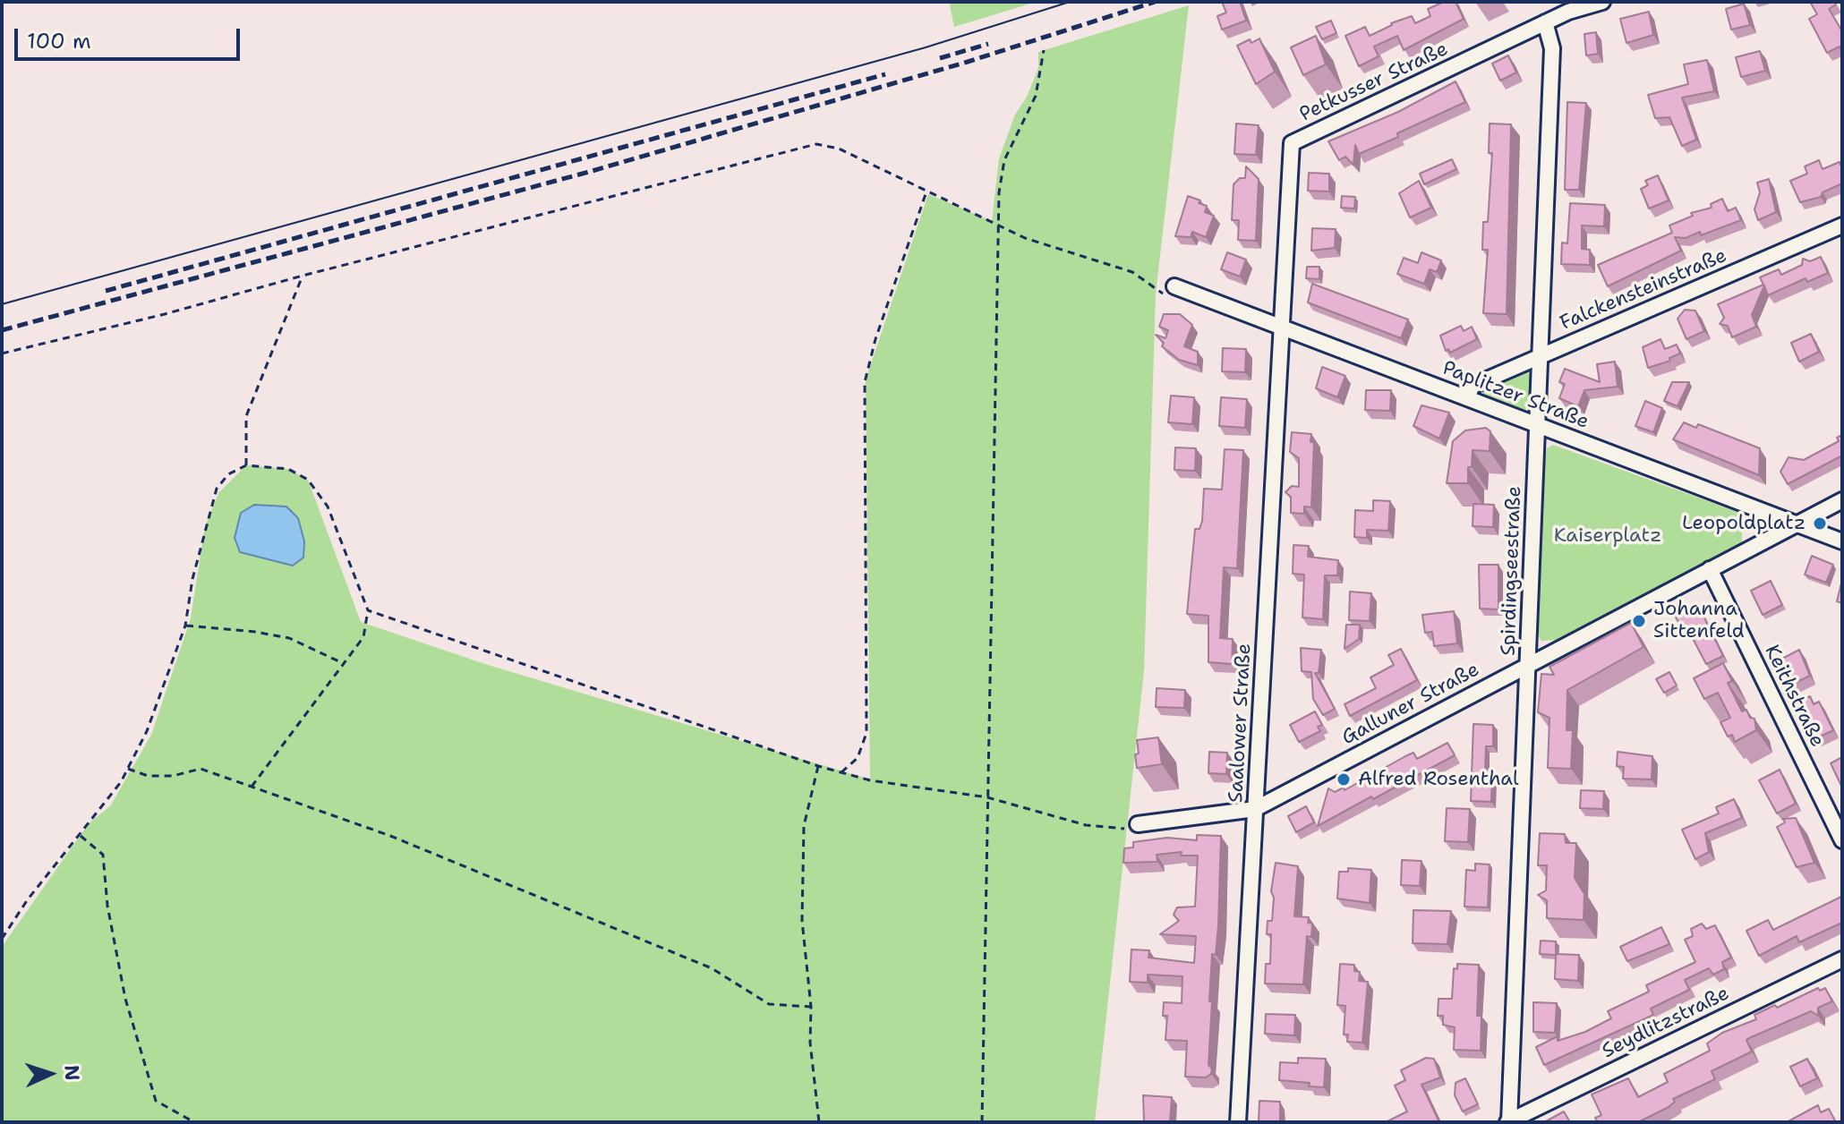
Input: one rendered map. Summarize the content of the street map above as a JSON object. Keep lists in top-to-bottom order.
{
  "streets": {
    "street": [
      "Petkusser Straße",
      "Falckensteinstraße",
      "Paplitzer Straße",
      "Spirdingseestraße",
      "Keithstraße",
      "Galluner Straße",
      "Saalower Straße",
      "Seydlitzstraße"
    ]
  },
  "crossings": [
    ["Petkusser Straße", "Paplitzer Straße"],
    ["Petkusser Straße", "Spirdingseestraße"],
    ["Petkusser Straße", "Saalower Straße"],
    ["Falckensteinstraße", "Paplitzer Straße"],
    ["Falckensteinstraße", "Spirdingseestraße"],
    ["Paplitzer Straße", "Spirdingseestraße"],
    ["Paplitzer Straße", "Galluner Straße"],
    ["Paplitzer Straße", "Saalower Straße"],
    ["Spirdingseestraße", "Galluner Straße"],
    ["Spirdingseestraße", "Seydlitzstraße"],
    ["Keithstraße", "Galluner Straße"],
    ["Galluner Straße", "Saalower Straße"]
  ],
  "parks": ["Kaiserplatz"],
  "places": ["Leopoldplatz", "Johanna Sittenfeld", "Alfred Rosenthal"],
  "scale_bar": "100 m",
  "north": "right"
}
